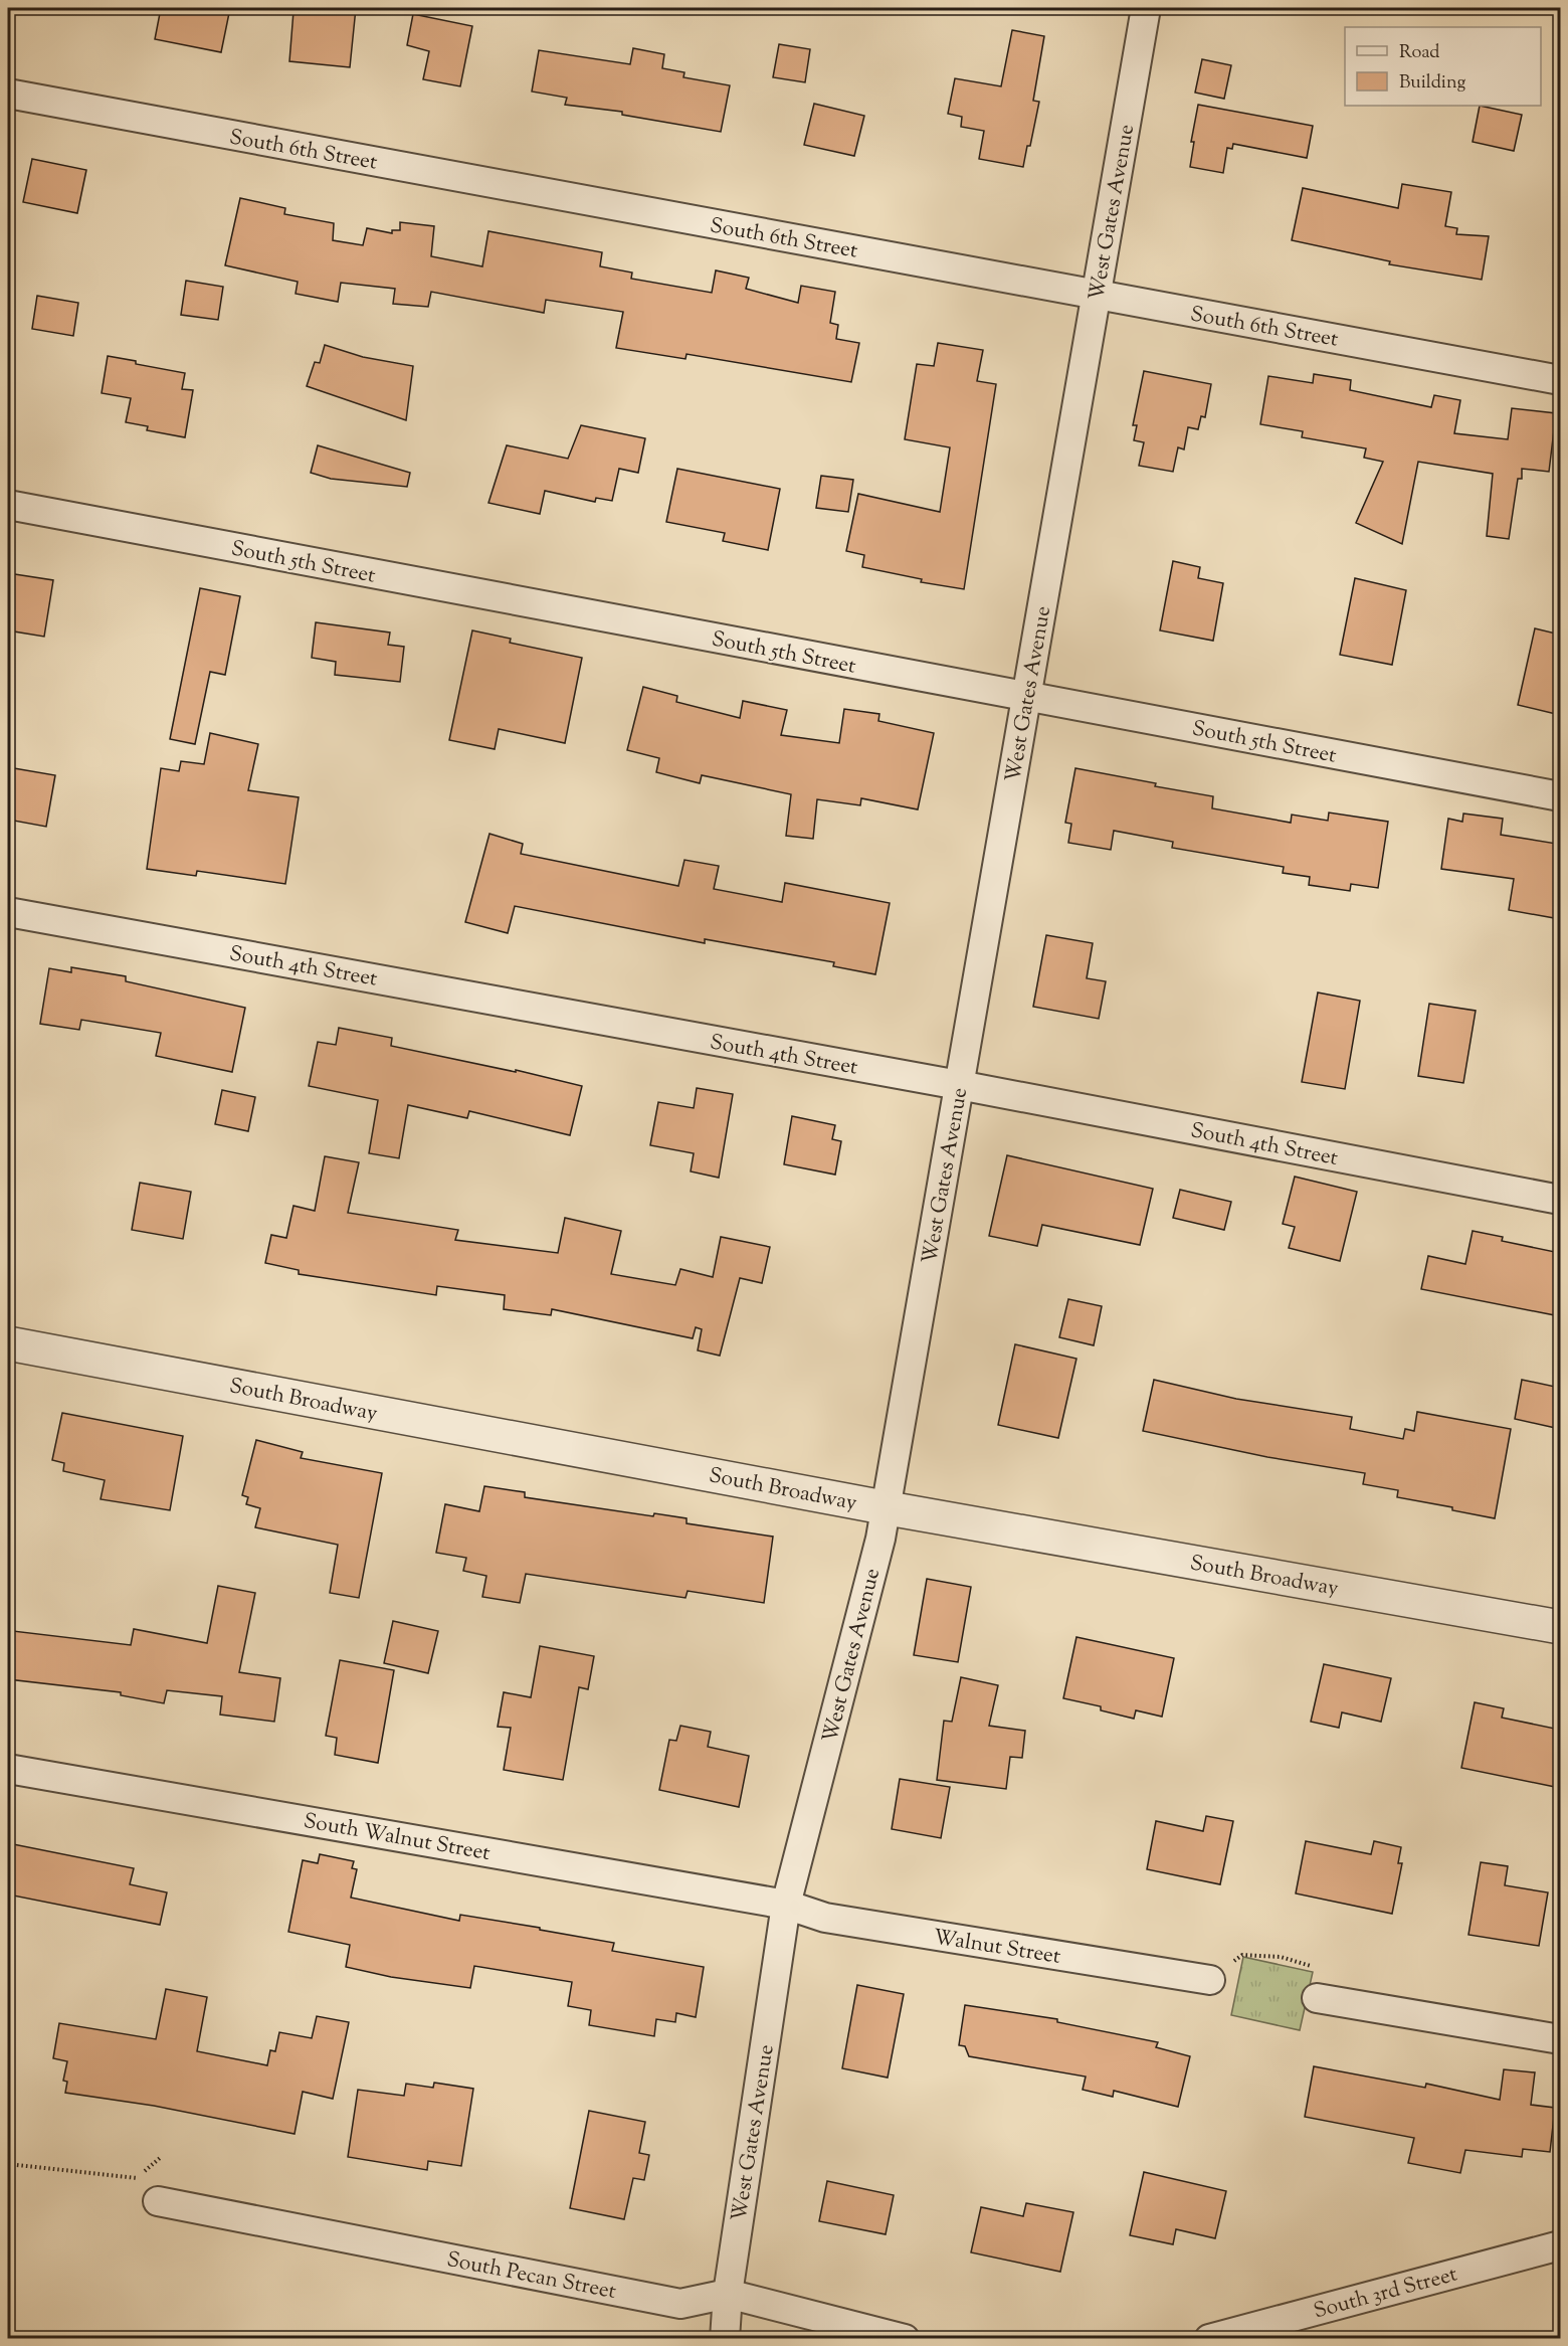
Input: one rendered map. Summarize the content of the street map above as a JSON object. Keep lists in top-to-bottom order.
{
  "streets": {
    "street": [
      "South 6th Street",
      "West Gates Avenue",
      "South 5th Street",
      "South 4th Street",
      "South Broadway",
      "South Walnut Street",
      "Walnut Street",
      "South Pecan Street",
      "South 3rd Street"
    ]
  },
  "crossings": [
    ["South 6th Street", "West Gates Avenue"],
    ["West Gates Avenue", "South 5th Street"],
    ["West Gates Avenue", "South 4th Street"],
    ["West Gates Avenue", "South Broadway"],
    ["West Gates Avenue", "South Walnut Street"],
    ["West Gates Avenue", "Walnut Street"],
    ["West Gates Avenue", "South Pecan Street"],
    ["South Walnut Street", "Walnut Street"]
  ],
  "legend": ["Road", "Building"]
}
